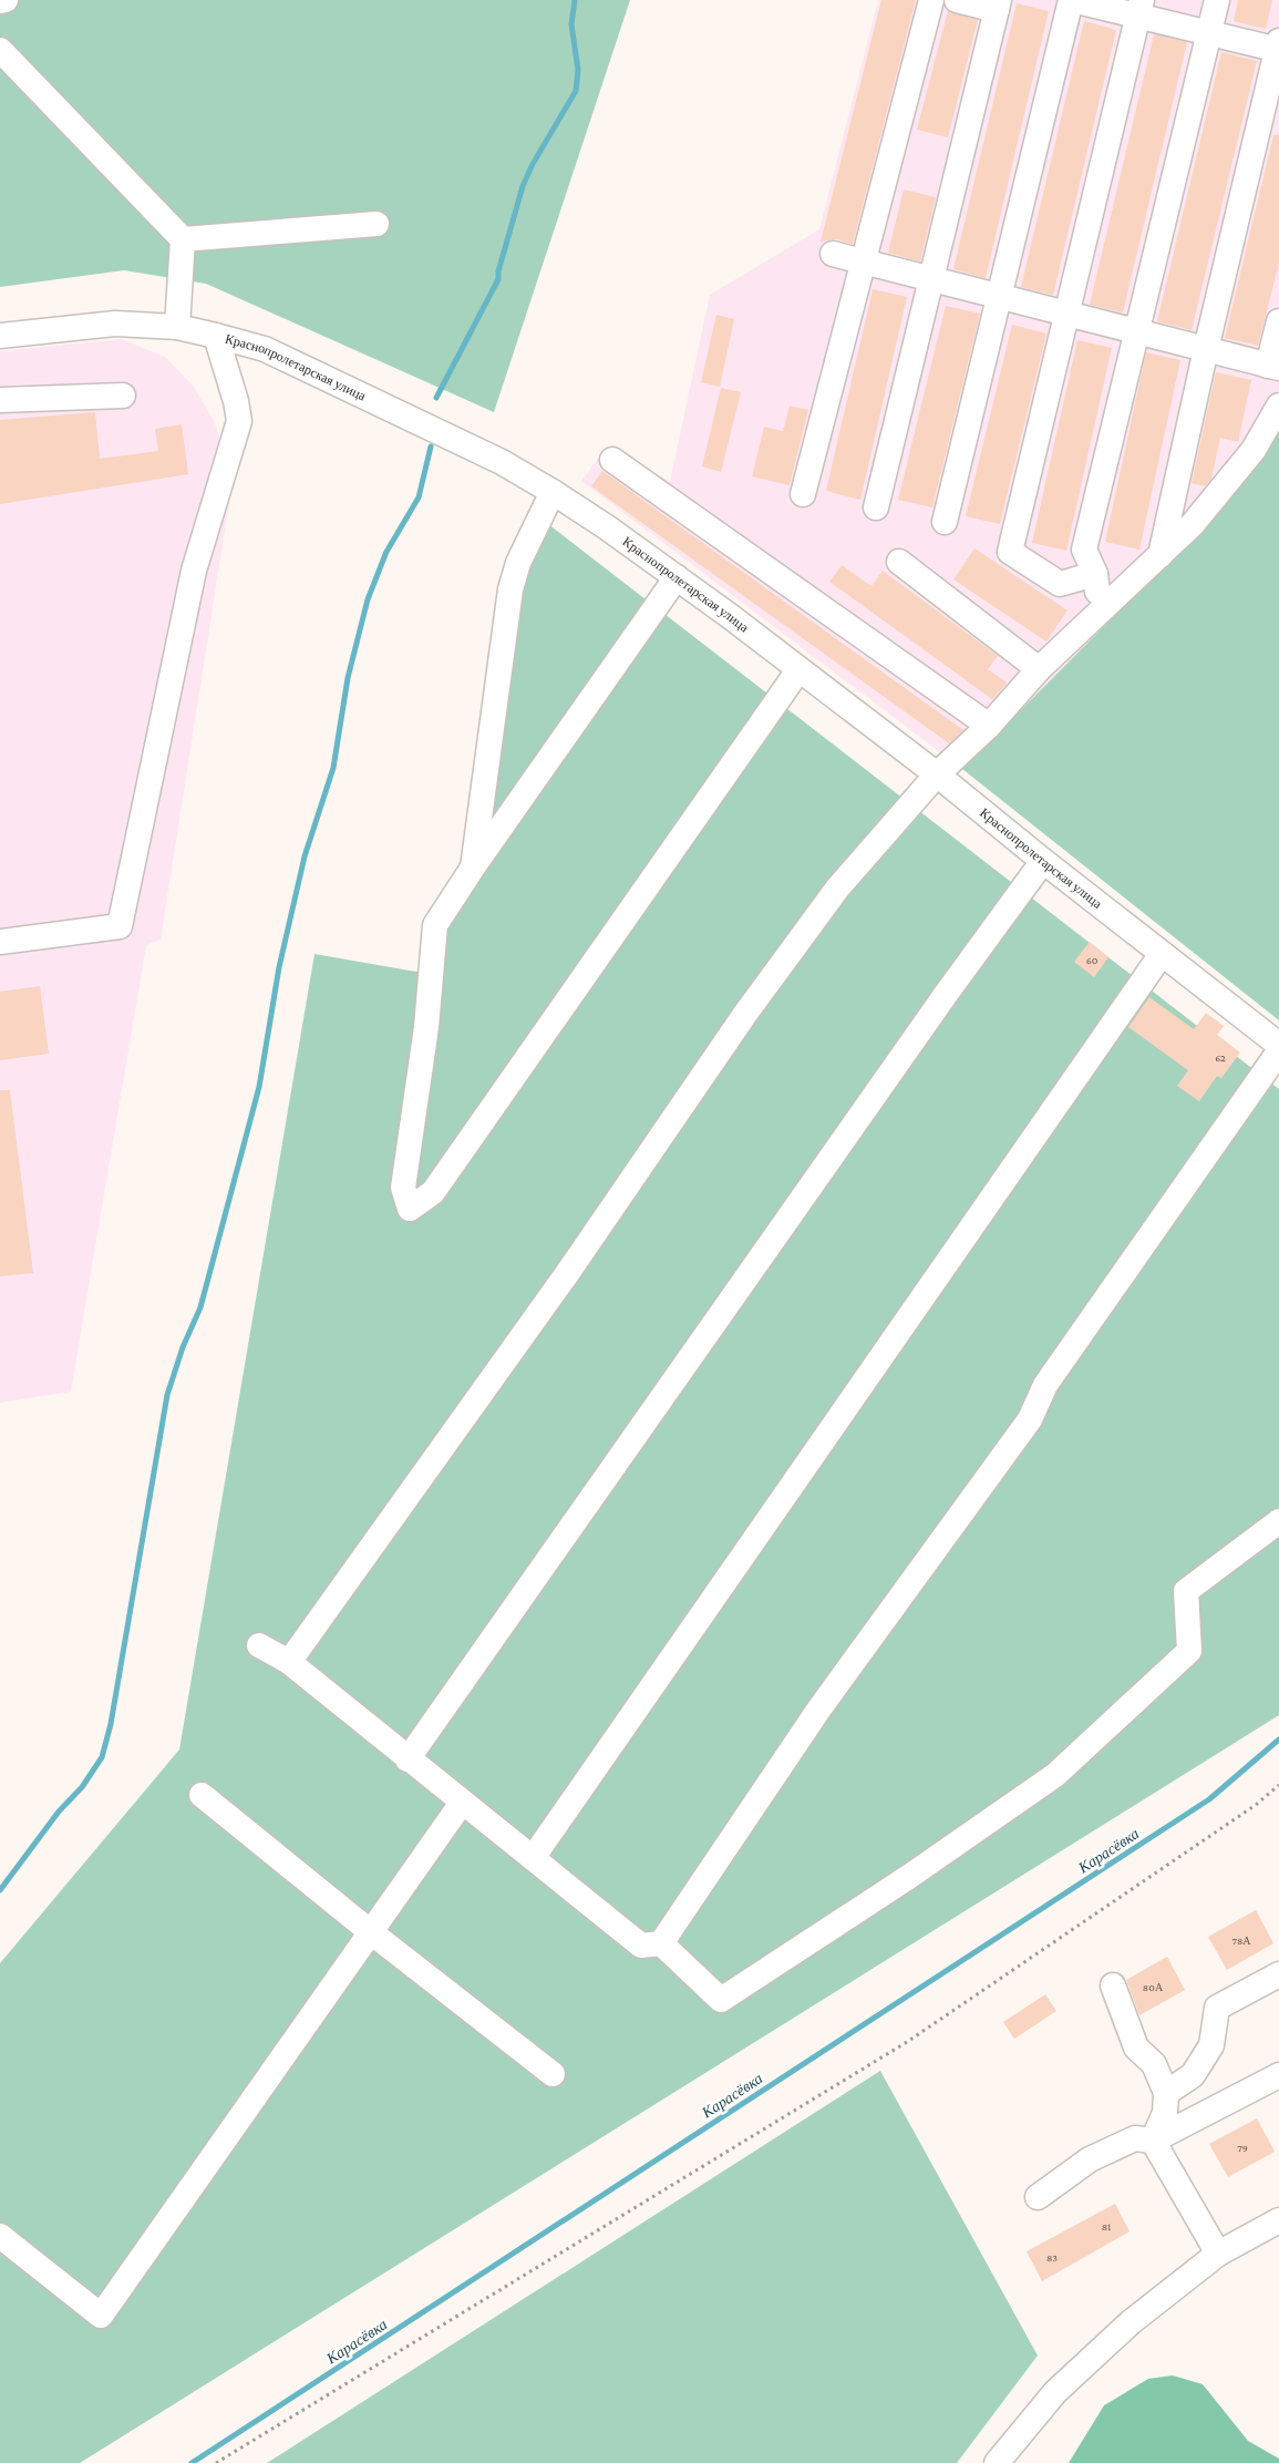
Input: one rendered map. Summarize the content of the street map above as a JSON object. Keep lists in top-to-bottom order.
{
  "streets": {
    "street": ["Краснопролетарская улица"]
  },
  "water": ["Карасёвка"],
  "house_numbers": [
    "60",
    "62",
    "78А",
    "80А",
    "79",
    "81",
    "83"
  ]
}
